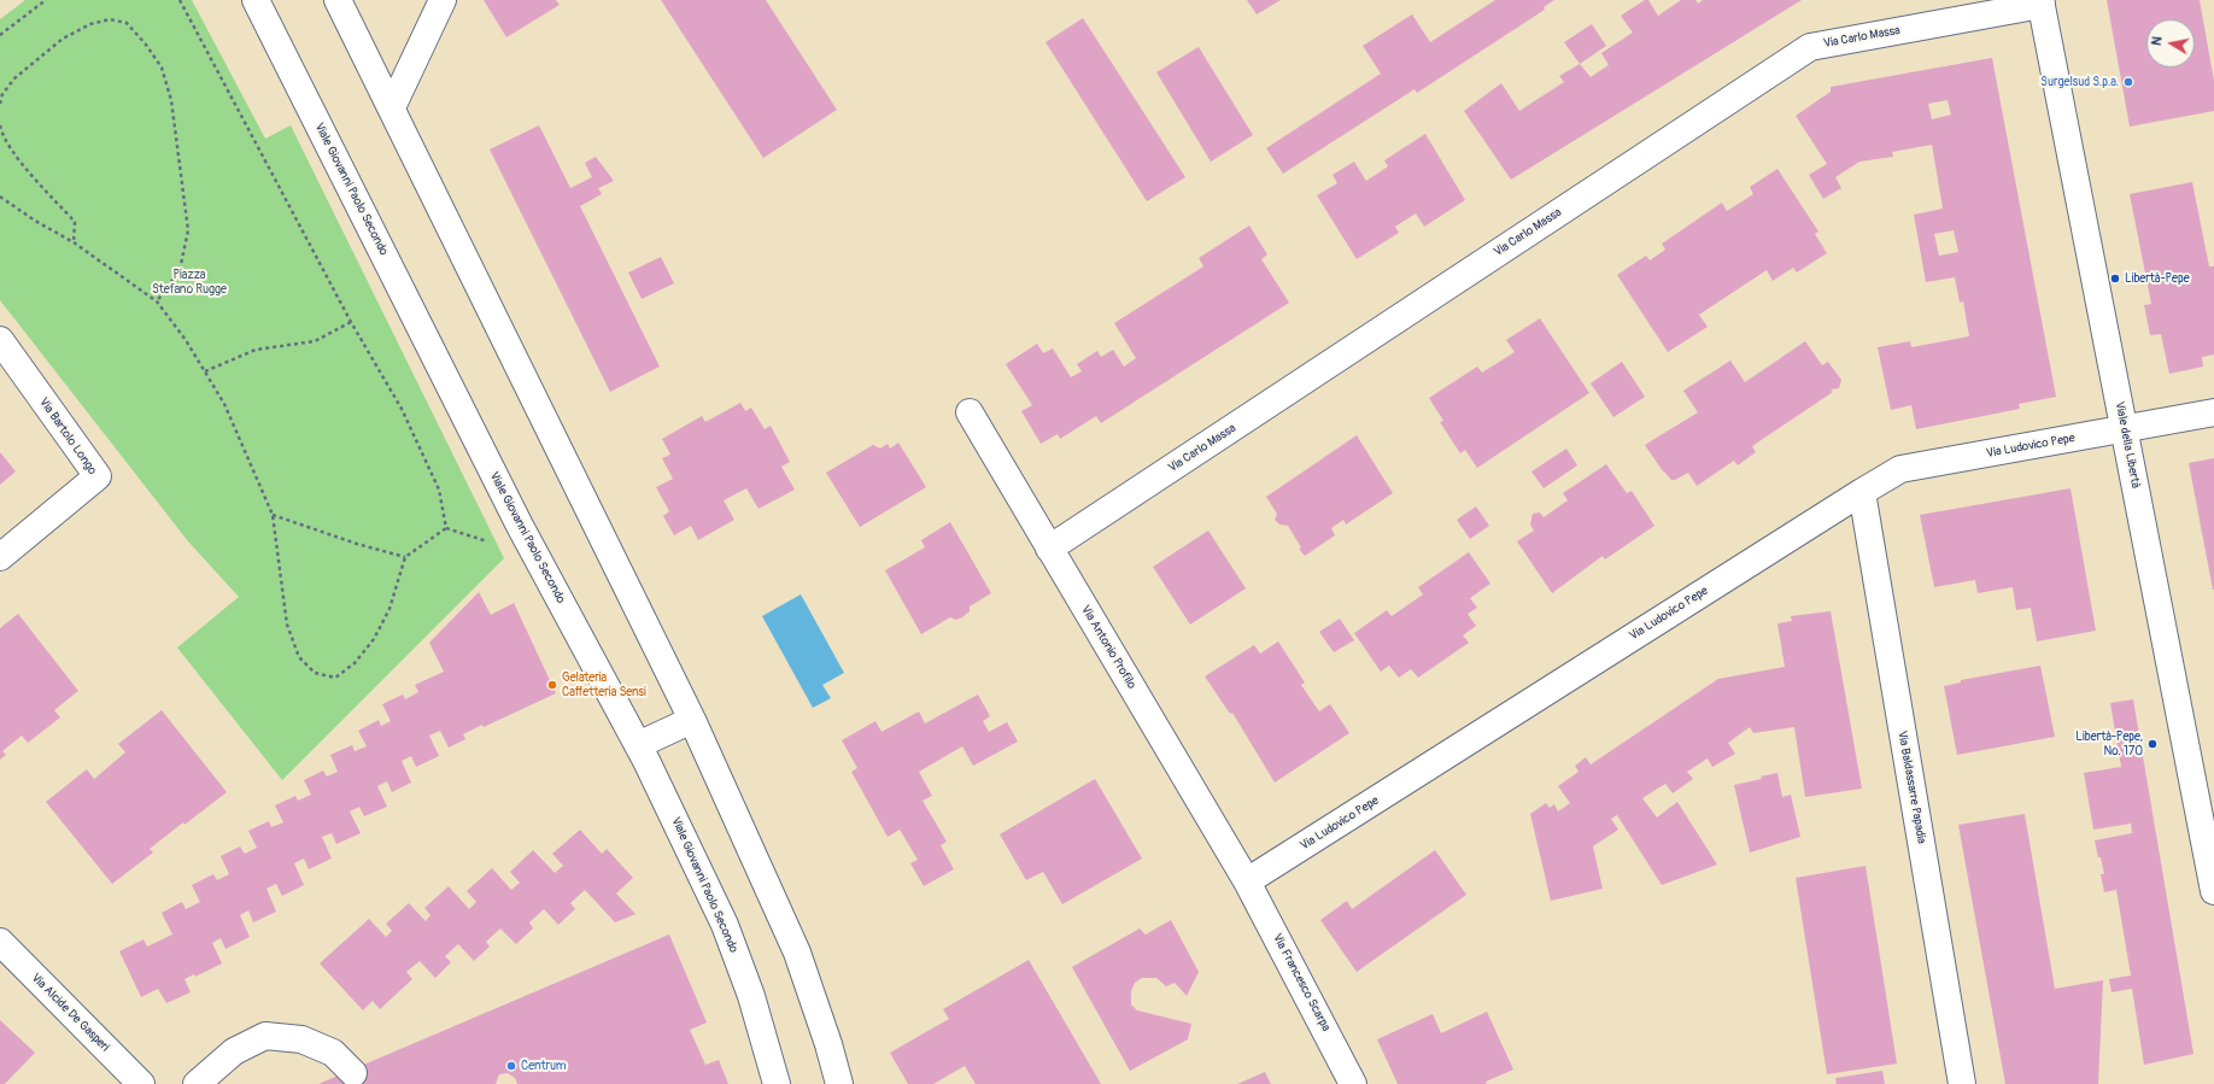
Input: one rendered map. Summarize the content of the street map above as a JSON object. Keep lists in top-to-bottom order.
{
  "streets": {
    "street": [
      "Via Carlo Massa",
      "Viale Giovanni Paolo Secondo",
      "Via Bartolo Longo",
      "Viale della Libertà",
      "Via Ludovico Pepe",
      "Via Antonio Profilo",
      "Via Baldassarre Papadia",
      "Via Francesco Scarpa",
      "Via Alcide De Gasperi"
    ]
  },
  "crossings": [
    ["Via Carlo Massa", "Viale della Libertà"],
    ["Via Carlo Massa", "Via Antonio Profilo"],
    ["Viale della Libertà", "Via Ludovico Pepe"],
    ["Via Ludovico Pepe", "Via Antonio Profilo"],
    ["Via Ludovico Pepe", "Via Baldassarre Papadia"],
    ["Via Ludovico Pepe", "Via Francesco Scarpa"],
    ["Via Antonio Profilo", "Via Francesco Scarpa"]
  ],
  "parks": ["Piazza Stefano Rugge"],
  "places": [
    "Surgelsud S.p.a.",
    "Libertà-Pepe",
    "Gelateria Caffetteria Sensi",
    "Libertà-Pepe, No. 170",
    "Centrum"
  ],
  "north": "left"
}
